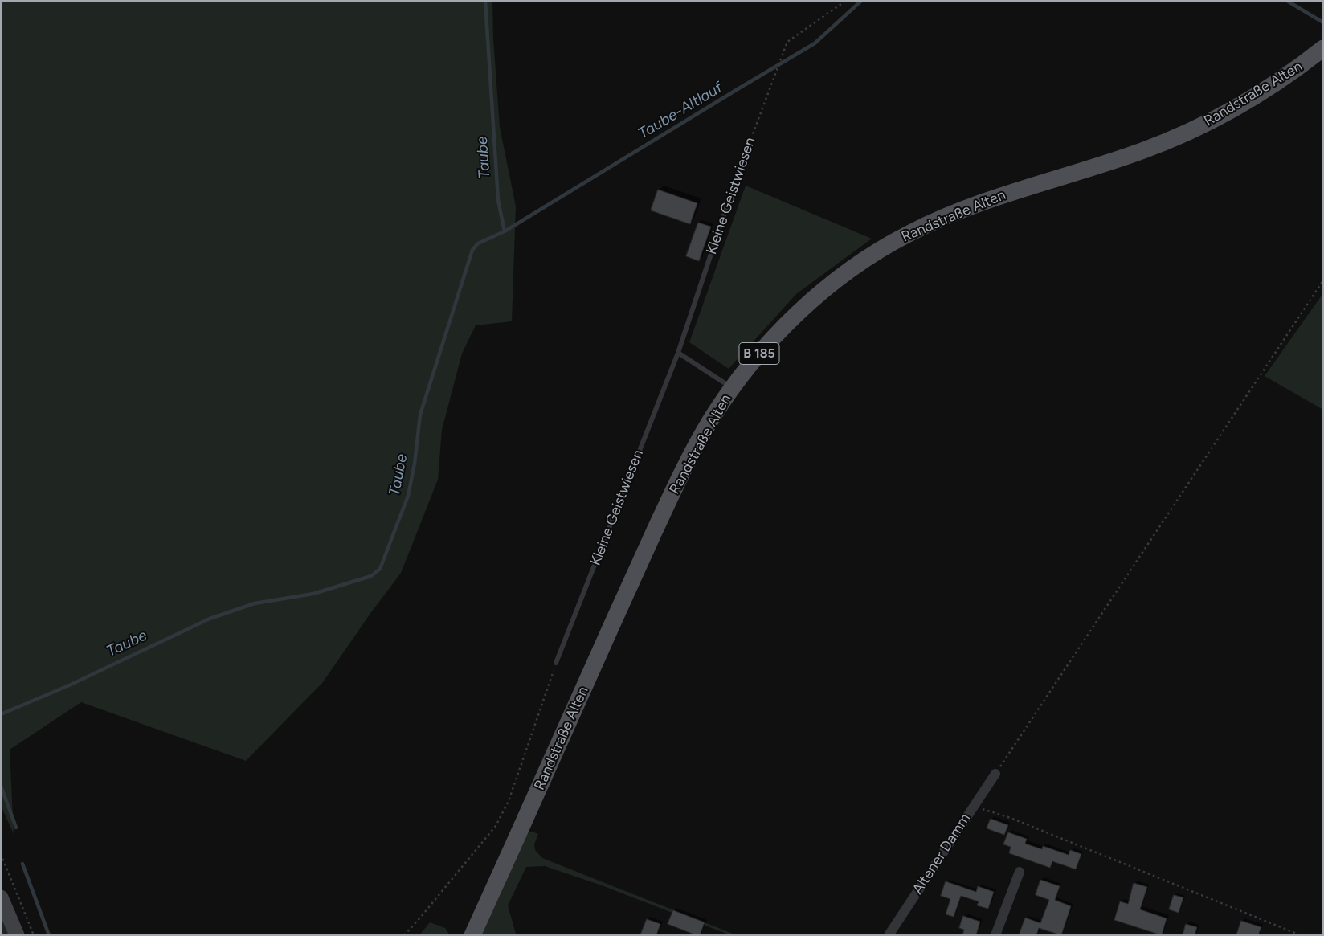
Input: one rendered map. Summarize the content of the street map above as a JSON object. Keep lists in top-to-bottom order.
{
  "streets": {
    "main road": ["Randstraße Alten", "B 185"],
    "street": ["Altener Damm"],
    "lane": ["Kleine Geistwiesen"]
  },
  "water": ["Taube-Altlauf", "Taube"]
}
